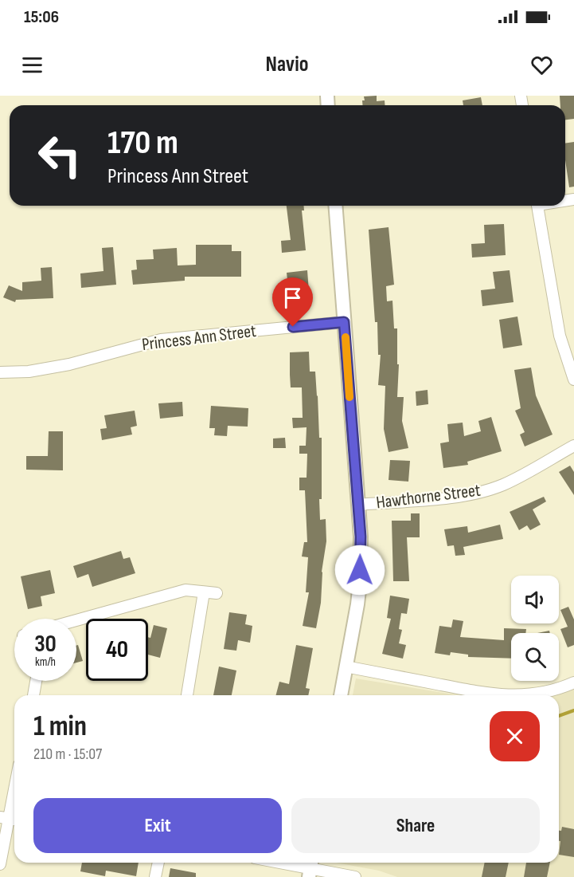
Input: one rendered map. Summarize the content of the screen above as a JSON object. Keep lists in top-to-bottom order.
{
  "streets": {
    "street": ["Princess Ann Street", "Hawthorne Street"]
  },
  "page": {
    "status": "15:06",
    "header": "Navio",
    "turn": ["170 m", "Princess Ann Street"],
    "speed": "30 km/h",
    "limit": "40",
    "heading": ["1 min", "210 m · 15:07"],
    "buttons": ["Exit", "Share"]
  }
}
